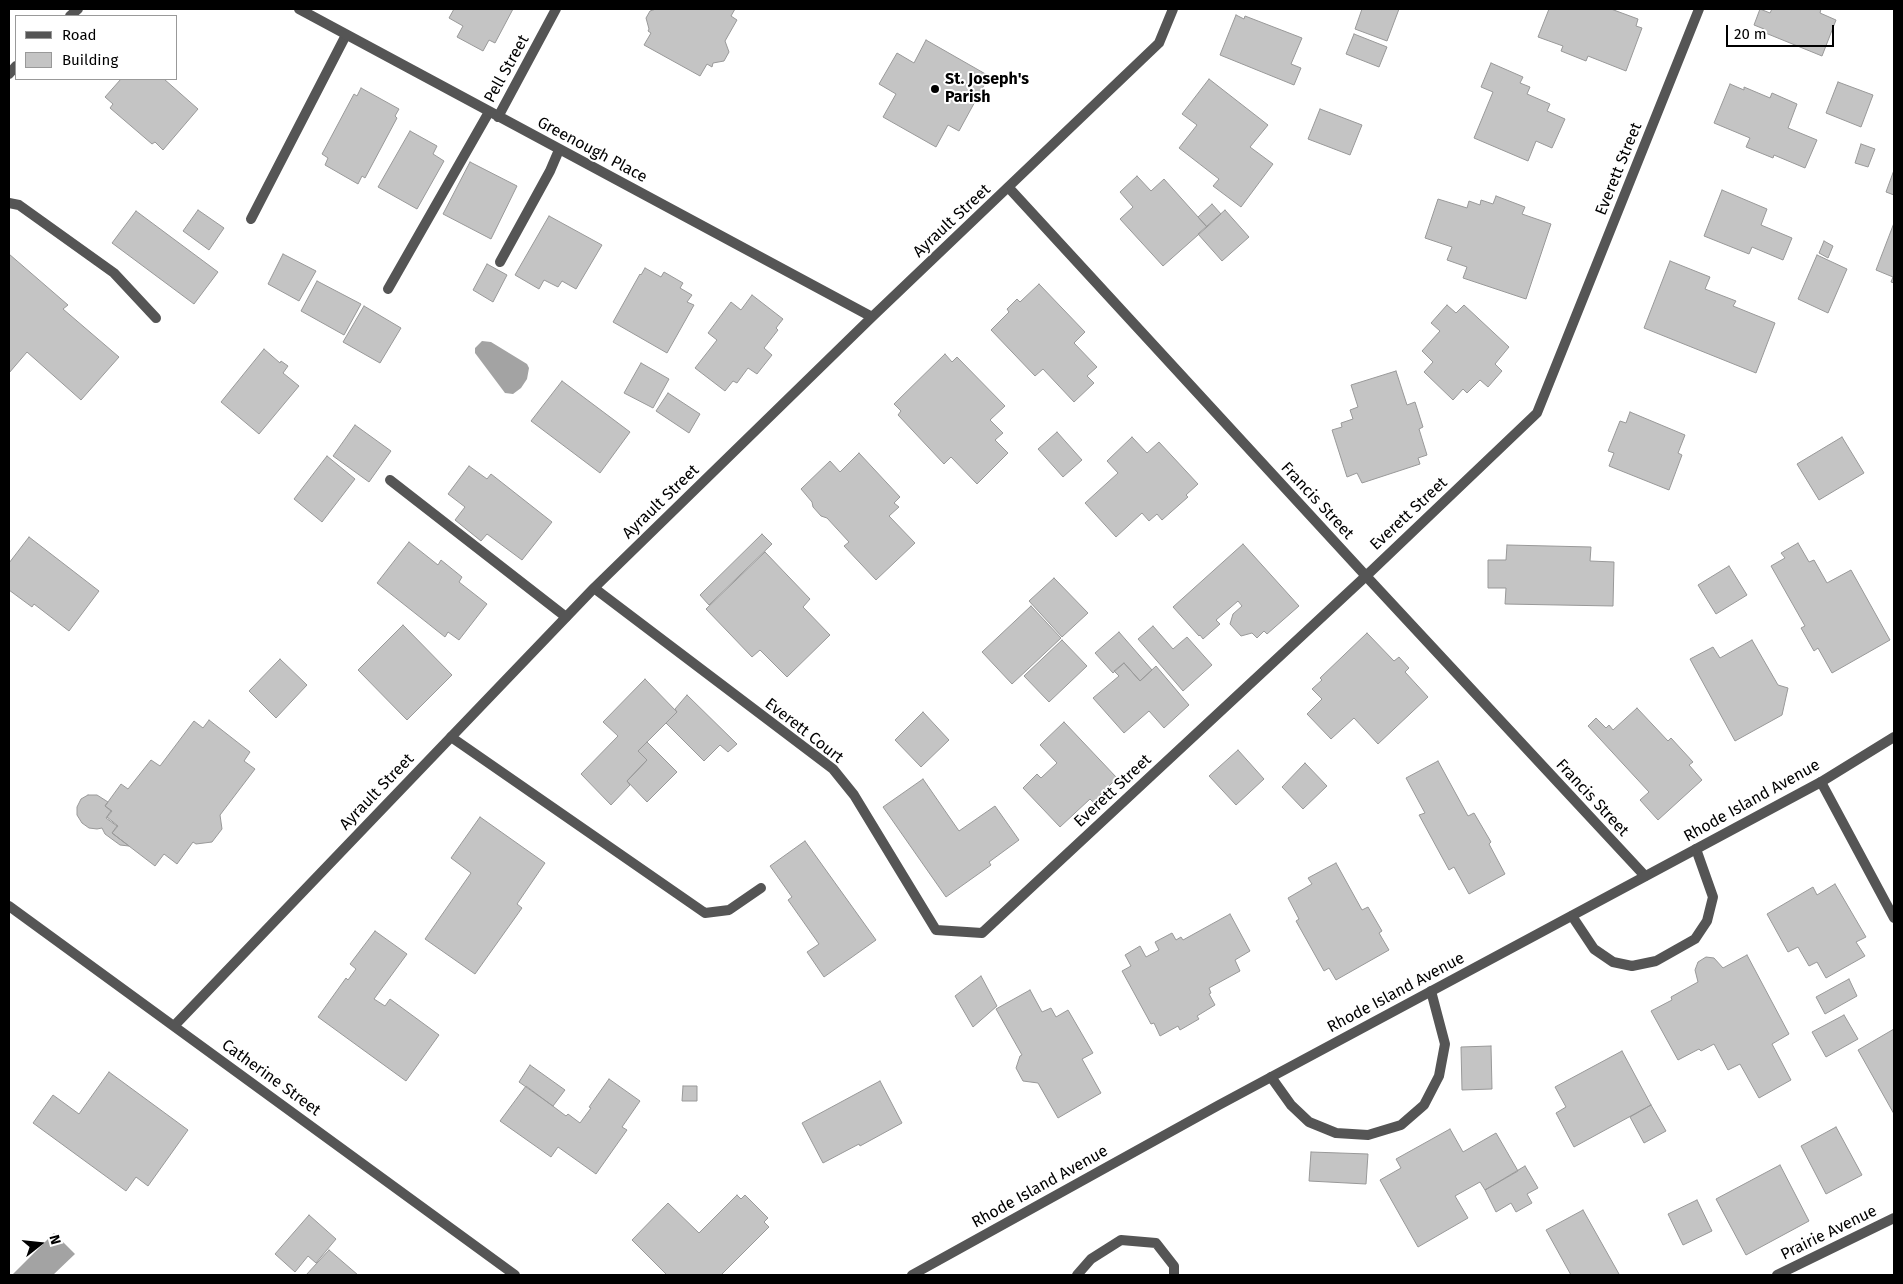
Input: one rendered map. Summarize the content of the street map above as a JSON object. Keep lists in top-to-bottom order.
{
  "streets": {
    "street": [
      "Pell Street",
      "Greenough Place",
      "Everett Street",
      "Ayrault Street",
      "Francis Street",
      "Everett Court",
      "Rhode Island Avenue",
      "Catherine Street",
      "Prairie Avenue"
    ]
  },
  "crossings": [
    ["Pell Street", "Greenough Place"],
    ["Greenough Place", "Ayrault Street"],
    ["Everett Street", "Francis Street"],
    ["Everett Street", "Everett Court"],
    ["Ayrault Street", "Francis Street"],
    ["Ayrault Street", "Everett Court"],
    ["Ayrault Street", "Catherine Street"],
    ["Francis Street", "Rhode Island Avenue"]
  ],
  "places": ["St. Joseph's Parish"],
  "legend": ["Road", "Building"],
  "scale_bar": "20 m",
  "north": "right"
}
